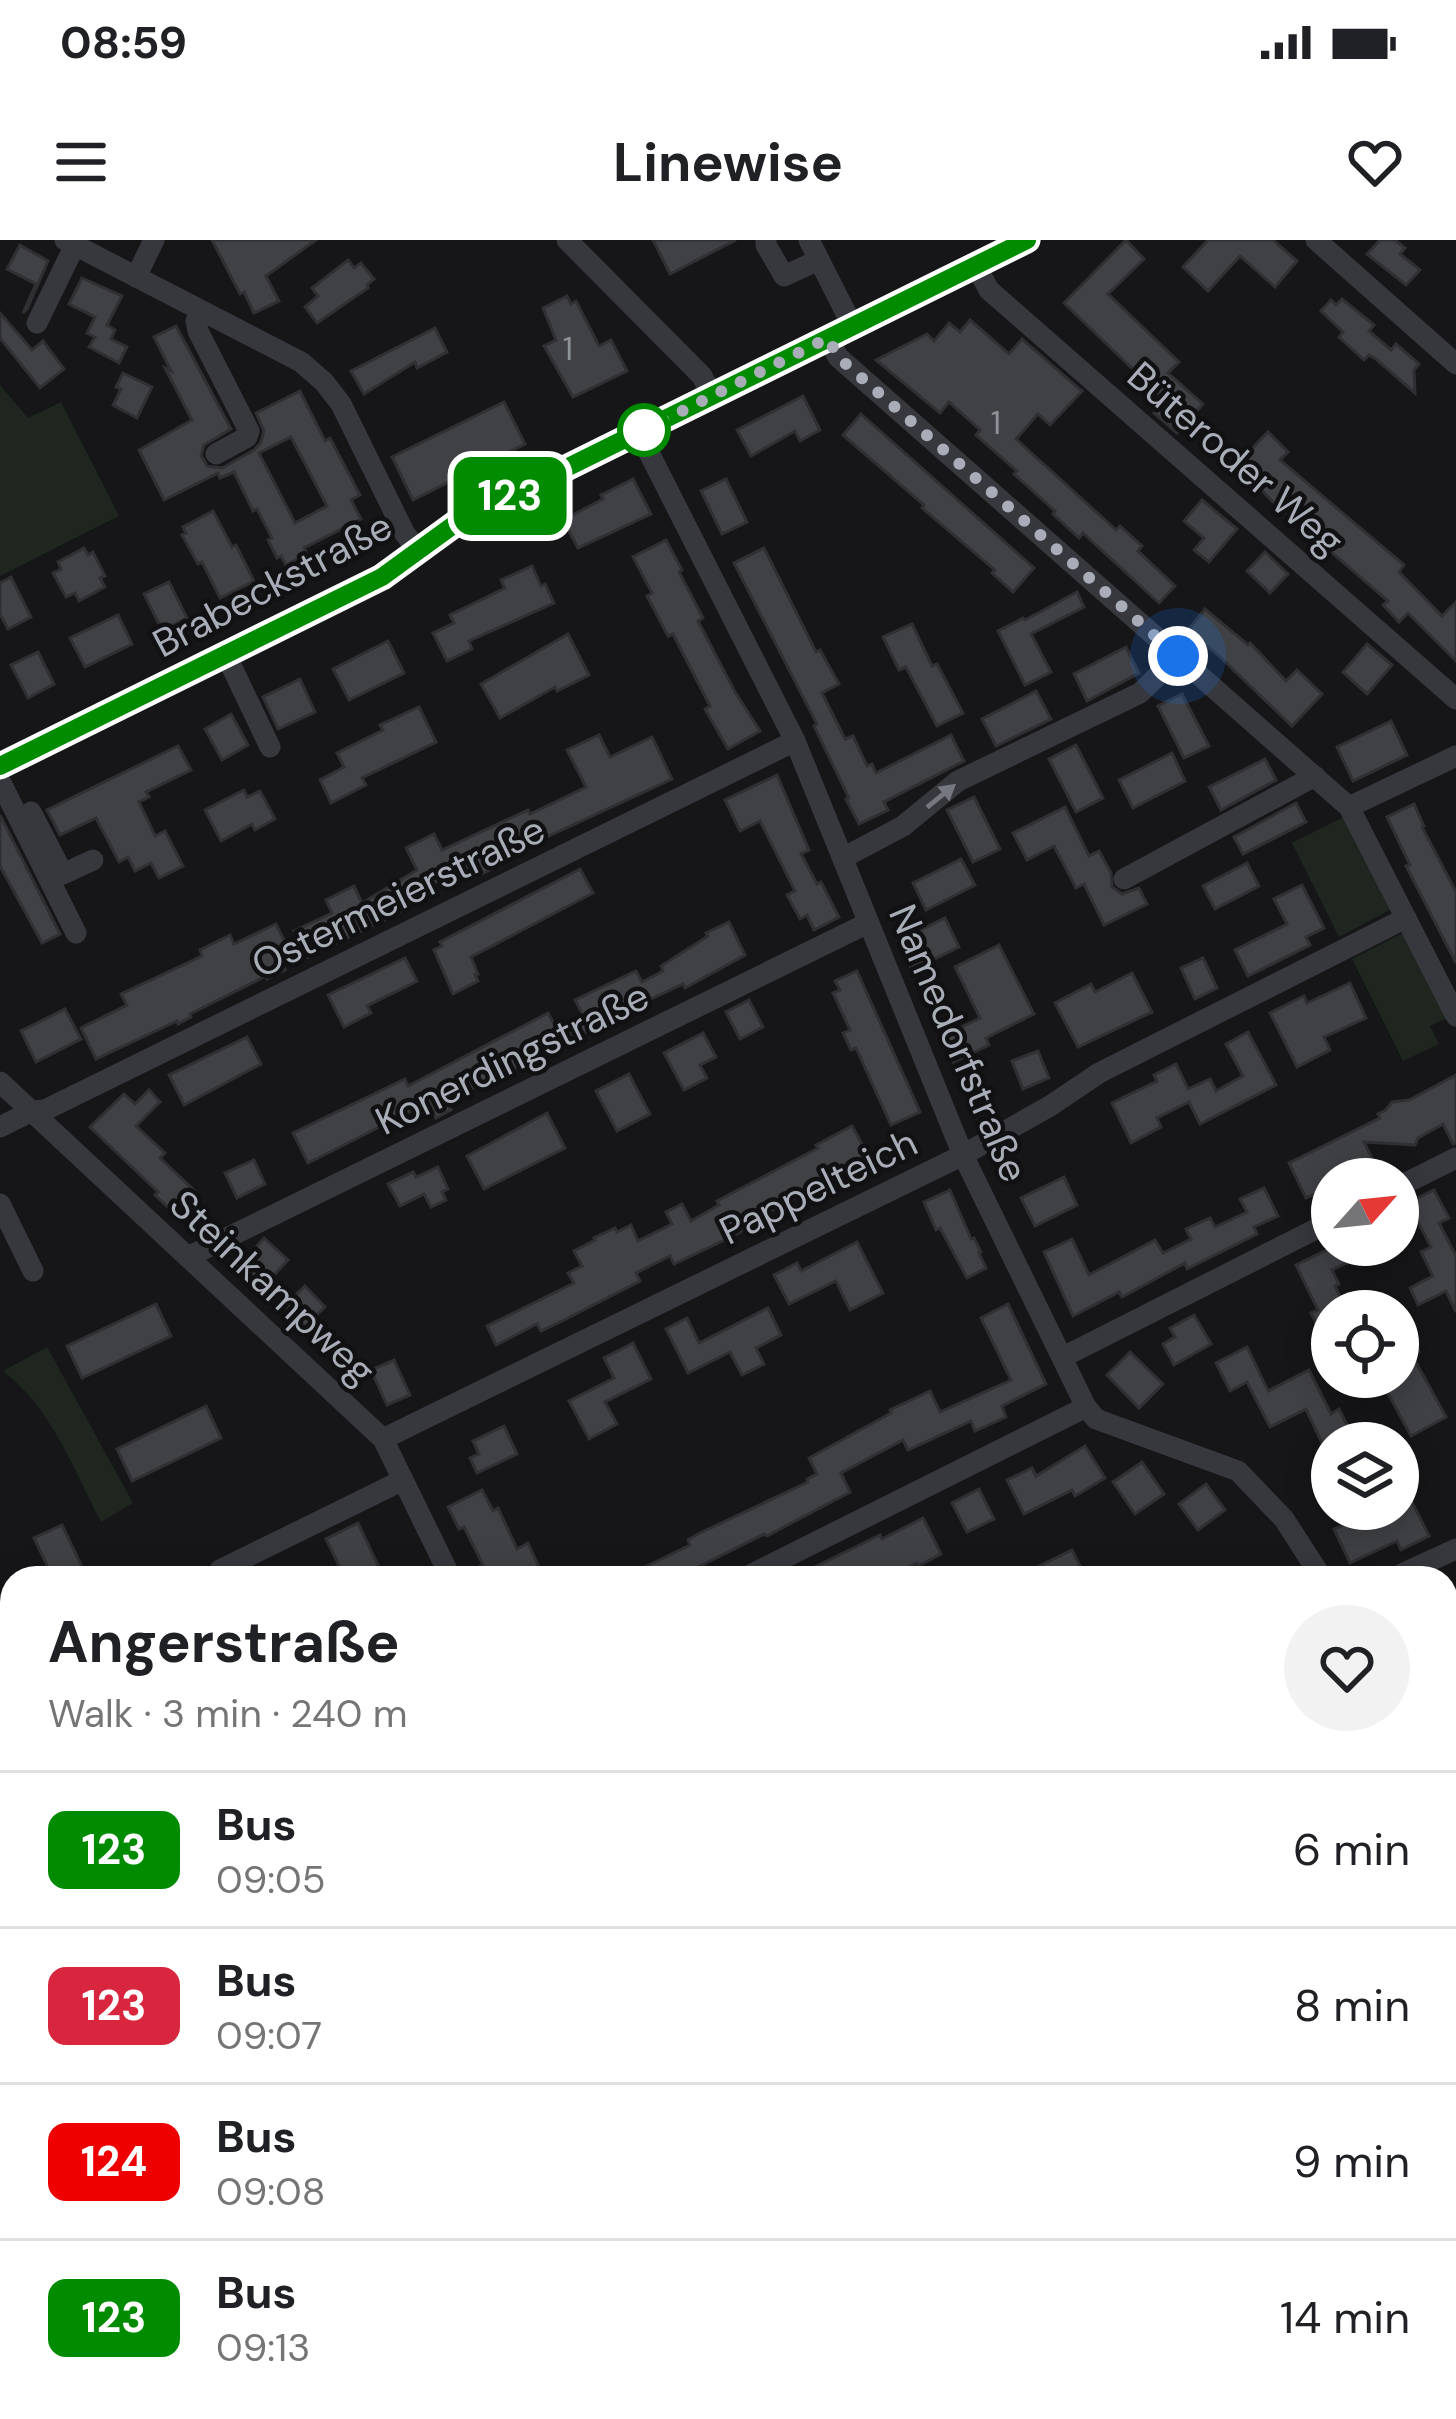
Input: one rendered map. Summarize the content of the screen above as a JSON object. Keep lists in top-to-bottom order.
{
  "streets": {
    "main road": ["Brabeckstraße"],
    "street": [
      "Büteroder Weg",
      "Ostermeierstraße",
      "Namedorfstraße",
      "Konerdingstraße",
      "Pappelteich",
      "Steinkampweg"
    ]
  },
  "crossings": [
    ["Büteroder Weg", "Brabeckstraße"],
    ["Brabeckstraße", "Namedorfstraße"],
    ["Ostermeierstraße", "Namedorfstraße"],
    ["Ostermeierstraße", "Steinkampweg"],
    ["Namedorfstraße", "Konerdingstraße"],
    ["Namedorfstraße", "Pappelteich"],
    ["Konerdingstraße", "Steinkampweg"],
    ["Pappelteich", "Steinkampweg"]
  ],
  "lines": ["bus line 123"],
  "house_numbers": ["1", "1"],
  "north": "top right",
  "page": {
    "status": "08:59",
    "header": "Linewise",
    "on_map": "123",
    "heading": ["Angerstraße", "Walk · 3 min · 240 m"],
    "list": [
      {
        "mark": "123",
        "name": "Bus",
        "note": "09:05",
        "value": "6 min"
      },
      {
        "mark": "123",
        "name": "Bus",
        "note": "09:07",
        "value": "8 min"
      },
      {
        "mark": "124",
        "name": "Bus",
        "note": "09:08",
        "value": "9 min"
      },
      {
        "mark": "123",
        "name": "Bus",
        "note": "09:13",
        "value": "14 min"
      }
    ]
  }
}
